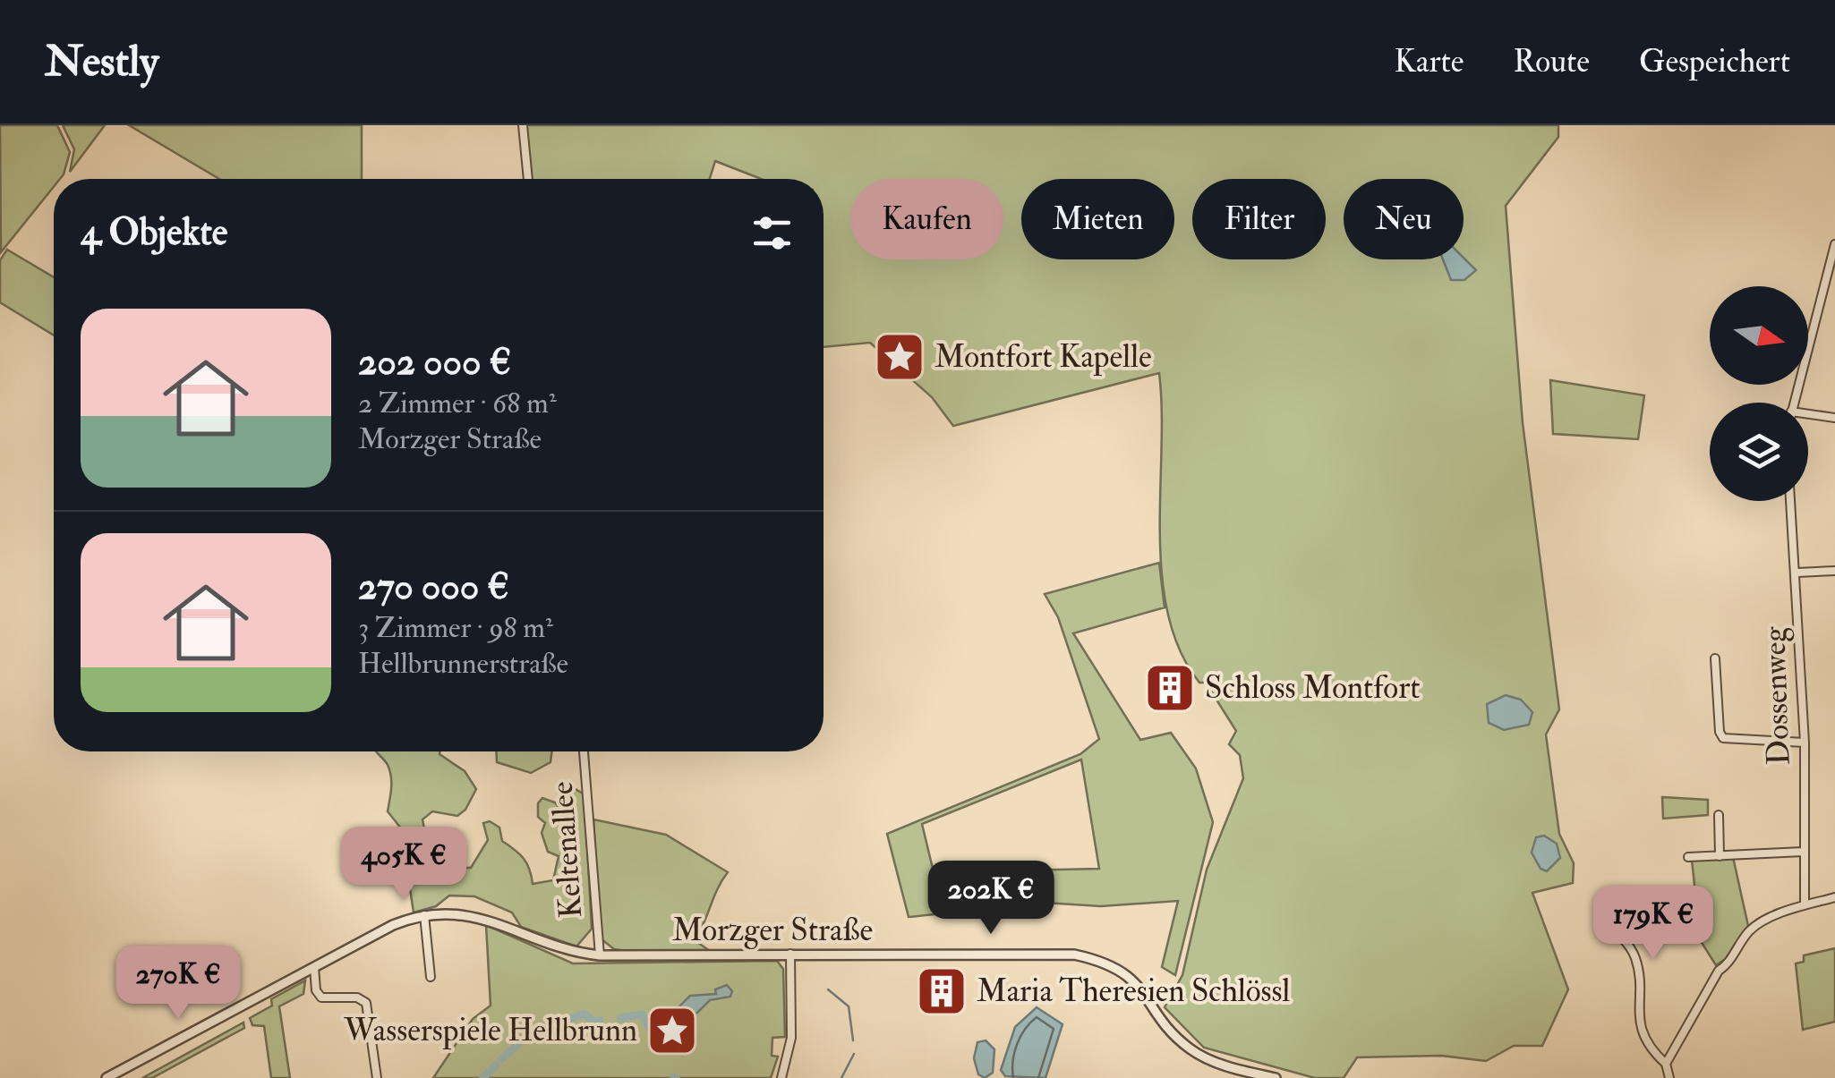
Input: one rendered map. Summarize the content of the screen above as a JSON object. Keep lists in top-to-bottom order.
{
  "streets": {
    "street": ["Dossenweg", "Keltenallee", "Morzger Straße"]
  },
  "crossings": [
    ["Keltenallee", "Morzger Straße"]
  ],
  "places": {
    "place": ["Montfort Kapelle", "Wasserspiele Hellbrunn"],
    "building": ["Schloss Montfort", "Maria Theresien Schlössl"]
  },
  "north": "right",
  "page": {
    "header": "Nestly",
    "nav": ["Karte", "Route", "Gespeichert"],
    "chip": [
      "Kaufen",
      "Mieten",
      "Filter",
      "Neu"
    ],
    "heading": "4 Objekte",
    "list": [
      {
        "name": "202 000 €",
        "note": "2 Zimmer · 68 m² · Morzger Straße"
      },
      {
        "name": "270 000 €",
        "note": "3 Zimmer · 98 m² · Hellbrunnerstraße"
      }
    ],
    "price": [
      "405K €",
      "202K €",
      "179K €",
      "270K €"
    ]
  }
}
